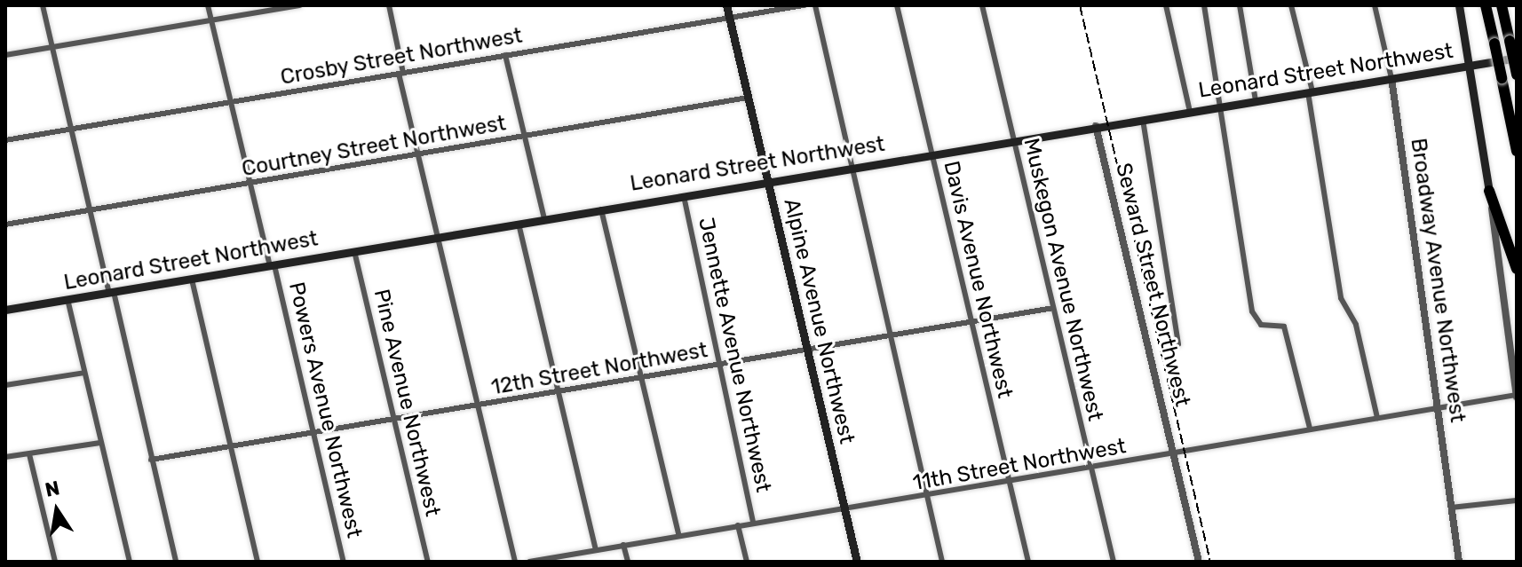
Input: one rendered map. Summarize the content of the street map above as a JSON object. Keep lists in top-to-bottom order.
{
  "streets": {
    "main road": ["Leonard Street Northwest", "Alpine Avenue Northwest"],
    "street": [
      "Crosby Street Northwest",
      "Courtney Street Northwest",
      "Davis Avenue Northwest",
      "Muskegon Avenue Northwest",
      "Broadway Avenue Northwest",
      "Seward Street Northwest",
      "Jennette Avenue Northwest",
      "12th Street Northwest",
      "Pine Avenue Northwest",
      "Powers Avenue Northwest",
      "11th Street Northwest"
    ]
  },
  "crossings": [
    ["Crosby Street Northwest", "Alpine Avenue Northwest"],
    ["Crosby Street Northwest", "Powers Avenue Northwest"],
    ["Leonard Street Northwest", "Davis Avenue Northwest"],
    ["Leonard Street Northwest", "Muskegon Avenue Northwest"],
    ["Leonard Street Northwest", "Broadway Avenue Northwest"],
    ["Leonard Street Northwest", "Seward Street Northwest"],
    ["Leonard Street Northwest", "Alpine Avenue Northwest"],
    ["Leonard Street Northwest", "Jennette Avenue Northwest"],
    ["Leonard Street Northwest", "Pine Avenue Northwest"],
    ["Leonard Street Northwest", "Powers Avenue Northwest"],
    ["Courtney Street Northwest", "Alpine Avenue Northwest"],
    ["Courtney Street Northwest", "Powers Avenue Northwest"],
    ["Davis Avenue Northwest", "12th Street Northwest"],
    ["Davis Avenue Northwest", "11th Street Northwest"],
    ["Muskegon Avenue Northwest", "12th Street Northwest"],
    ["Muskegon Avenue Northwest", "11th Street Northwest"],
    ["Broadway Avenue Northwest", "11th Street Northwest"],
    ["Seward Street Northwest", "11th Street Northwest"],
    ["Alpine Avenue Northwest", "12th Street Northwest"],
    ["Alpine Avenue Northwest", "11th Street Northwest"],
    ["Jennette Avenue Northwest", "12th Street Northwest"],
    ["Jennette Avenue Northwest", "11th Street Northwest"],
    ["12th Street Northwest", "Pine Avenue Northwest"],
    ["12th Street Northwest", "Powers Avenue Northwest"]
  ],
  "north": "top"
}
